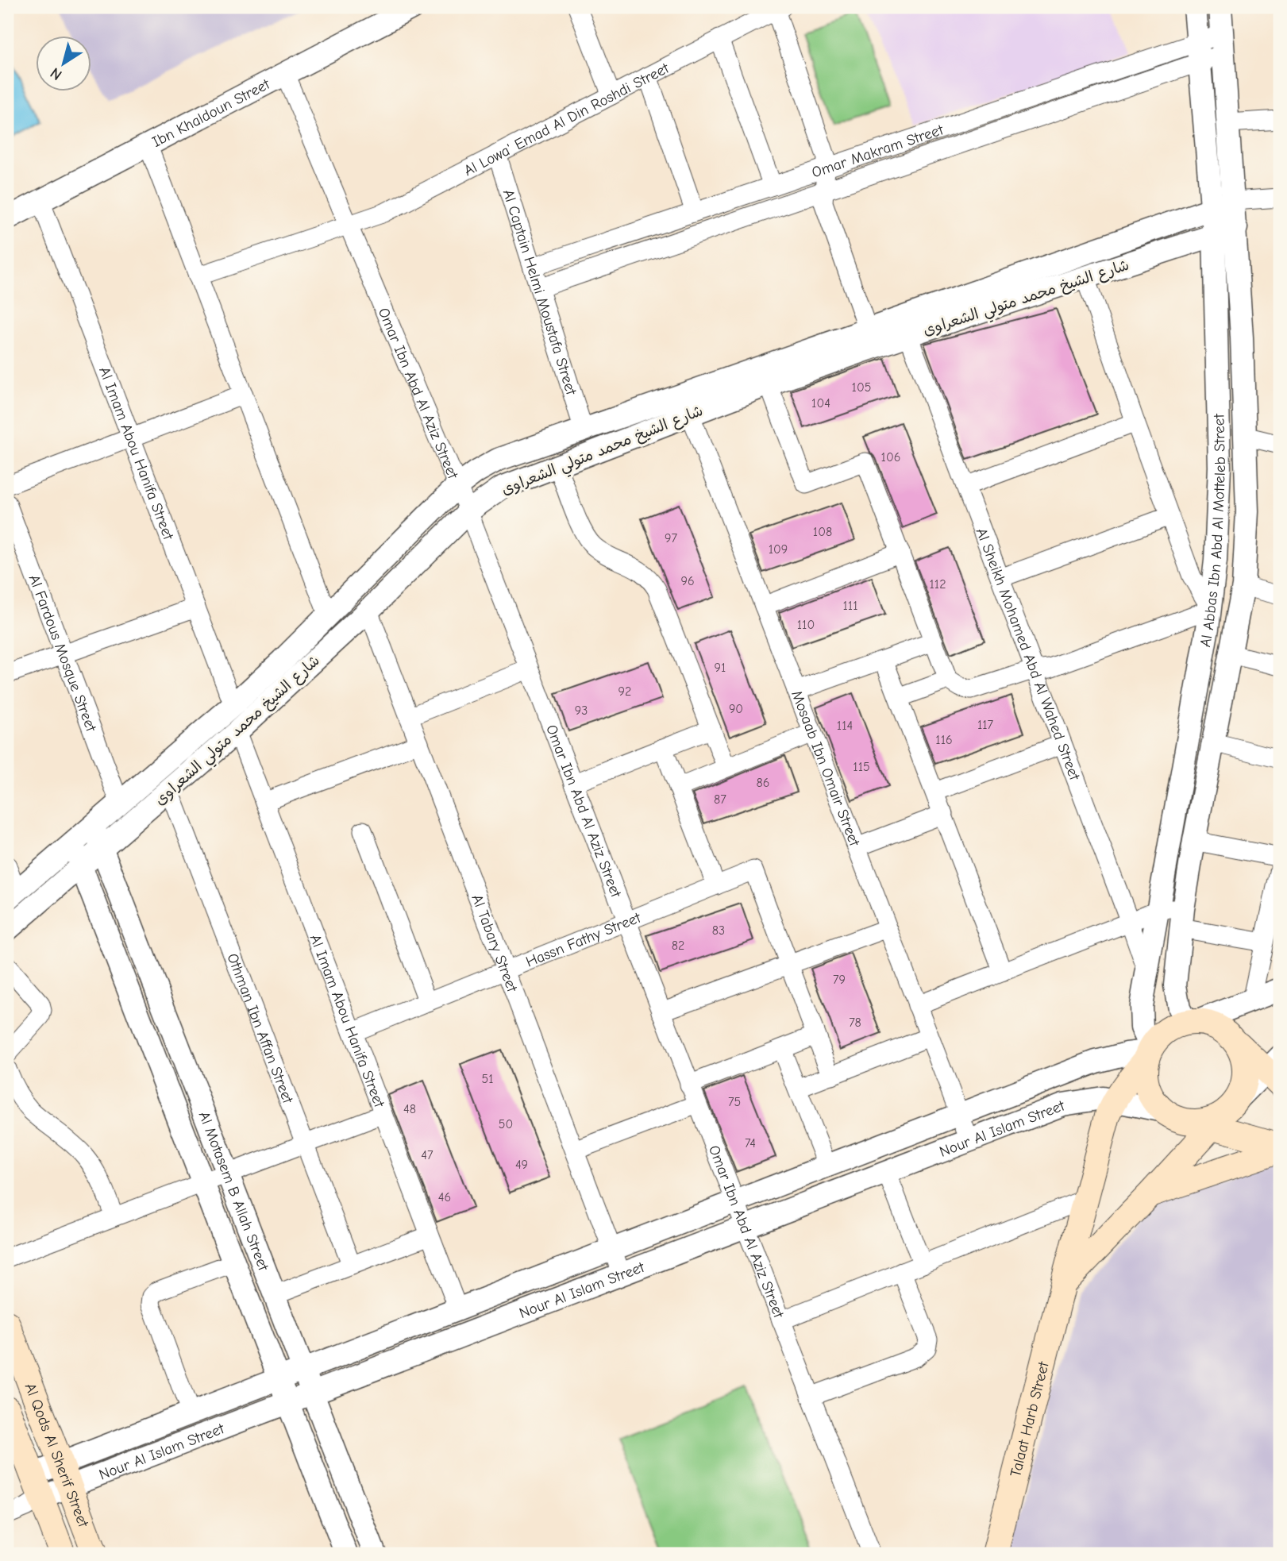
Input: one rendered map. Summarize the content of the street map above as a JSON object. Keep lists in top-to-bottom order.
{
  "streets": {
    "main road": ["Talaat Harb Street", "Al Qods Al Sherif Street"],
    "street": [
      "Ibn Khaldoun Street",
      "Al Lowa' Emad Al Din Roshdi Street",
      "Omar Makram Street",
      "Al Captain Helmi Moustafa Street",
      "شارع الشيخ محمد متولي الشعراوى",
      "Omar Ibn Abd Al Aziz Street",
      "Al Imam Abou Hanifa Street",
      "Al Abbas Ibn Abd Al Motteleb Street",
      "Al Fardous Mosque Street",
      "Al Sheikh Mohamed Abd Al Wahed Street",
      "Mosaab Ibn Omair Street",
      "Hassn Fathy Street",
      "Al Tabary Street",
      "Othman Ibn Affan Street",
      "Nour Al Islam Street",
      "Al Motasem B Allah Street"
    ]
  },
  "crossings": [
    ["Ibn Khaldoun Street", "Omar Ibn Abd Al Aziz Street"],
    ["Ibn Khaldoun Street", "Al Imam Abou Hanifa Street"],
    ["Al Lowa' Emad Al Din Roshdi Street", "Al Captain Helmi Moustafa Street"],
    ["Al Lowa' Emad Al Din Roshdi Street", "Omar Ibn Abd Al Aziz Street"],
    ["Omar Makram Street", "Al Captain Helmi Moustafa Street"],
    ["Omar Makram Street", "Al Abbas Ibn Abd Al Motteleb Street"],
    ["Al Captain Helmi Moustafa Street", "شارع الشيخ محمد متولي الشعراوى"],
    ["شارع الشيخ محمد متولي الشعراوى", "Omar Ibn Abd Al Aziz Street"],
    ["شارع الشيخ محمد متولي الشعراوى", "Al Imam Abou Hanifa Street"],
    ["شارع الشيخ محمد متولي الشعراوى", "Al Abbas Ibn Abd Al Motteleb Street"],
    ["شارع الشيخ محمد متولي الشعراوى", "Al Fardous Mosque Street"],
    ["شارع الشيخ محمد متولي الشعراوى", "Al Sheikh Mohamed Abd Al Wahed Street"],
    ["شارع الشيخ محمد متولي الشعراوى", "Mosaab Ibn Omair Street"],
    ["شارع الشيخ محمد متولي الشعراوى", "Al Tabary Street"],
    ["شارع الشيخ محمد متولي الشعراوى", "Othman Ibn Affan Street"],
    ["شارع الشيخ محمد متولي الشعراوى", "Al Motasem B Allah Street"],
    ["Omar Ibn Abd Al Aziz Street", "Hassn Fathy Street"],
    ["Omar Ibn Abd Al Aziz Street", "Nour Al Islam Street"],
    ["Al Imam Abou Hanifa Street", "Hassn Fathy Street"],
    ["Al Imam Abou Hanifa Street", "Nour Al Islam Street"],
    ["Al Abbas Ibn Abd Al Motteleb Street", "Al Sheikh Mohamed Abd Al Wahed Street"],
    ["Al Abbas Ibn Abd Al Motteleb Street", "Nour Al Islam Street"],
    ["Al Abbas Ibn Abd Al Motteleb Street", "Talaat Harb Street"],
    ["Mosaab Ibn Omair Street", "Nour Al Islam Street"],
    ["Hassn Fathy Street", "Al Tabary Street"],
    ["Al Tabary Street", "Nour Al Islam Street"],
    ["Nour Al Islam Street", "Al Motasem B Allah Street"],
    ["Nour Al Islam Street", "Talaat Harb Street"],
    ["Nour Al Islam Street", "Al Qods Al Sherif Street"]
  ],
  "house_numbers": [
    "105",
    "104",
    "106",
    "108",
    "97",
    "109",
    "96",
    "112",
    "111",
    "110",
    "91",
    "92",
    "90",
    "93",
    "117",
    "114",
    "116",
    "115",
    "86",
    "87",
    "83",
    "82",
    "79",
    "78",
    "51",
    "75",
    "48",
    "50",
    "74",
    "47",
    "49",
    "46"
  ],
  "north": "bottom left"
}
